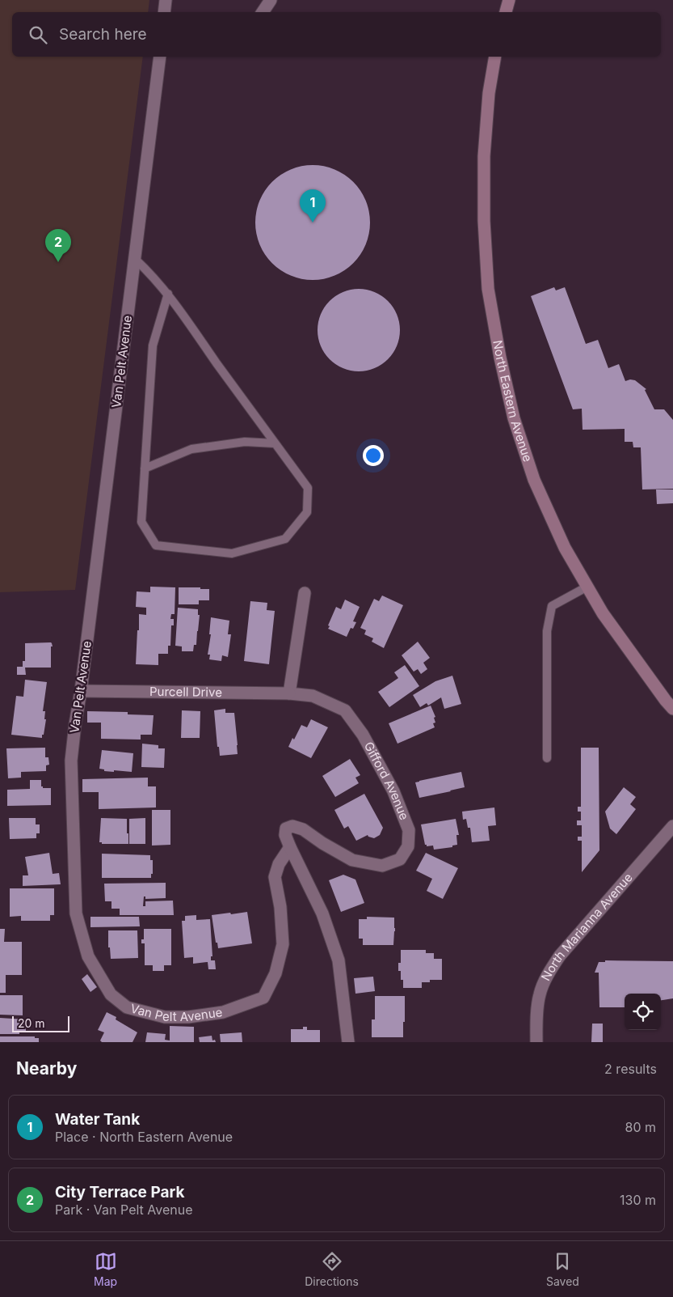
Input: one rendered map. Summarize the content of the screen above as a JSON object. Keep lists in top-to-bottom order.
{
  "streets": {
    "main road": ["North Eastern Avenue"],
    "street": [
      "Van Pelt Avenue",
      "Purcell Drive",
      "Gifford Avenue",
      "North Marianna Avenue"
    ]
  },
  "crossings": [
    ["Van Pelt Avenue", "Purcell Drive"],
    ["Van Pelt Avenue", "Gifford Avenue"],
    ["Purcell Drive", "Gifford Avenue"]
  ],
  "scale_bar": "20 m",
  "page": {
    "search": "Search here",
    "pins": ["1", "2"],
    "scale": "20 m",
    "heading": ["Nearby", "2 results"],
    "list": [
      {
        "mark": "1",
        "name": "Water Tank",
        "note": "Place · North Eastern Avenue",
        "value": "80 m"
      },
      {
        "mark": "2",
        "name": "City Terrace Park",
        "note": "Park · Van Pelt Avenue",
        "value": "130 m"
      }
    ],
    "nav": ["Map", "Directions", "Saved"]
  }
}
